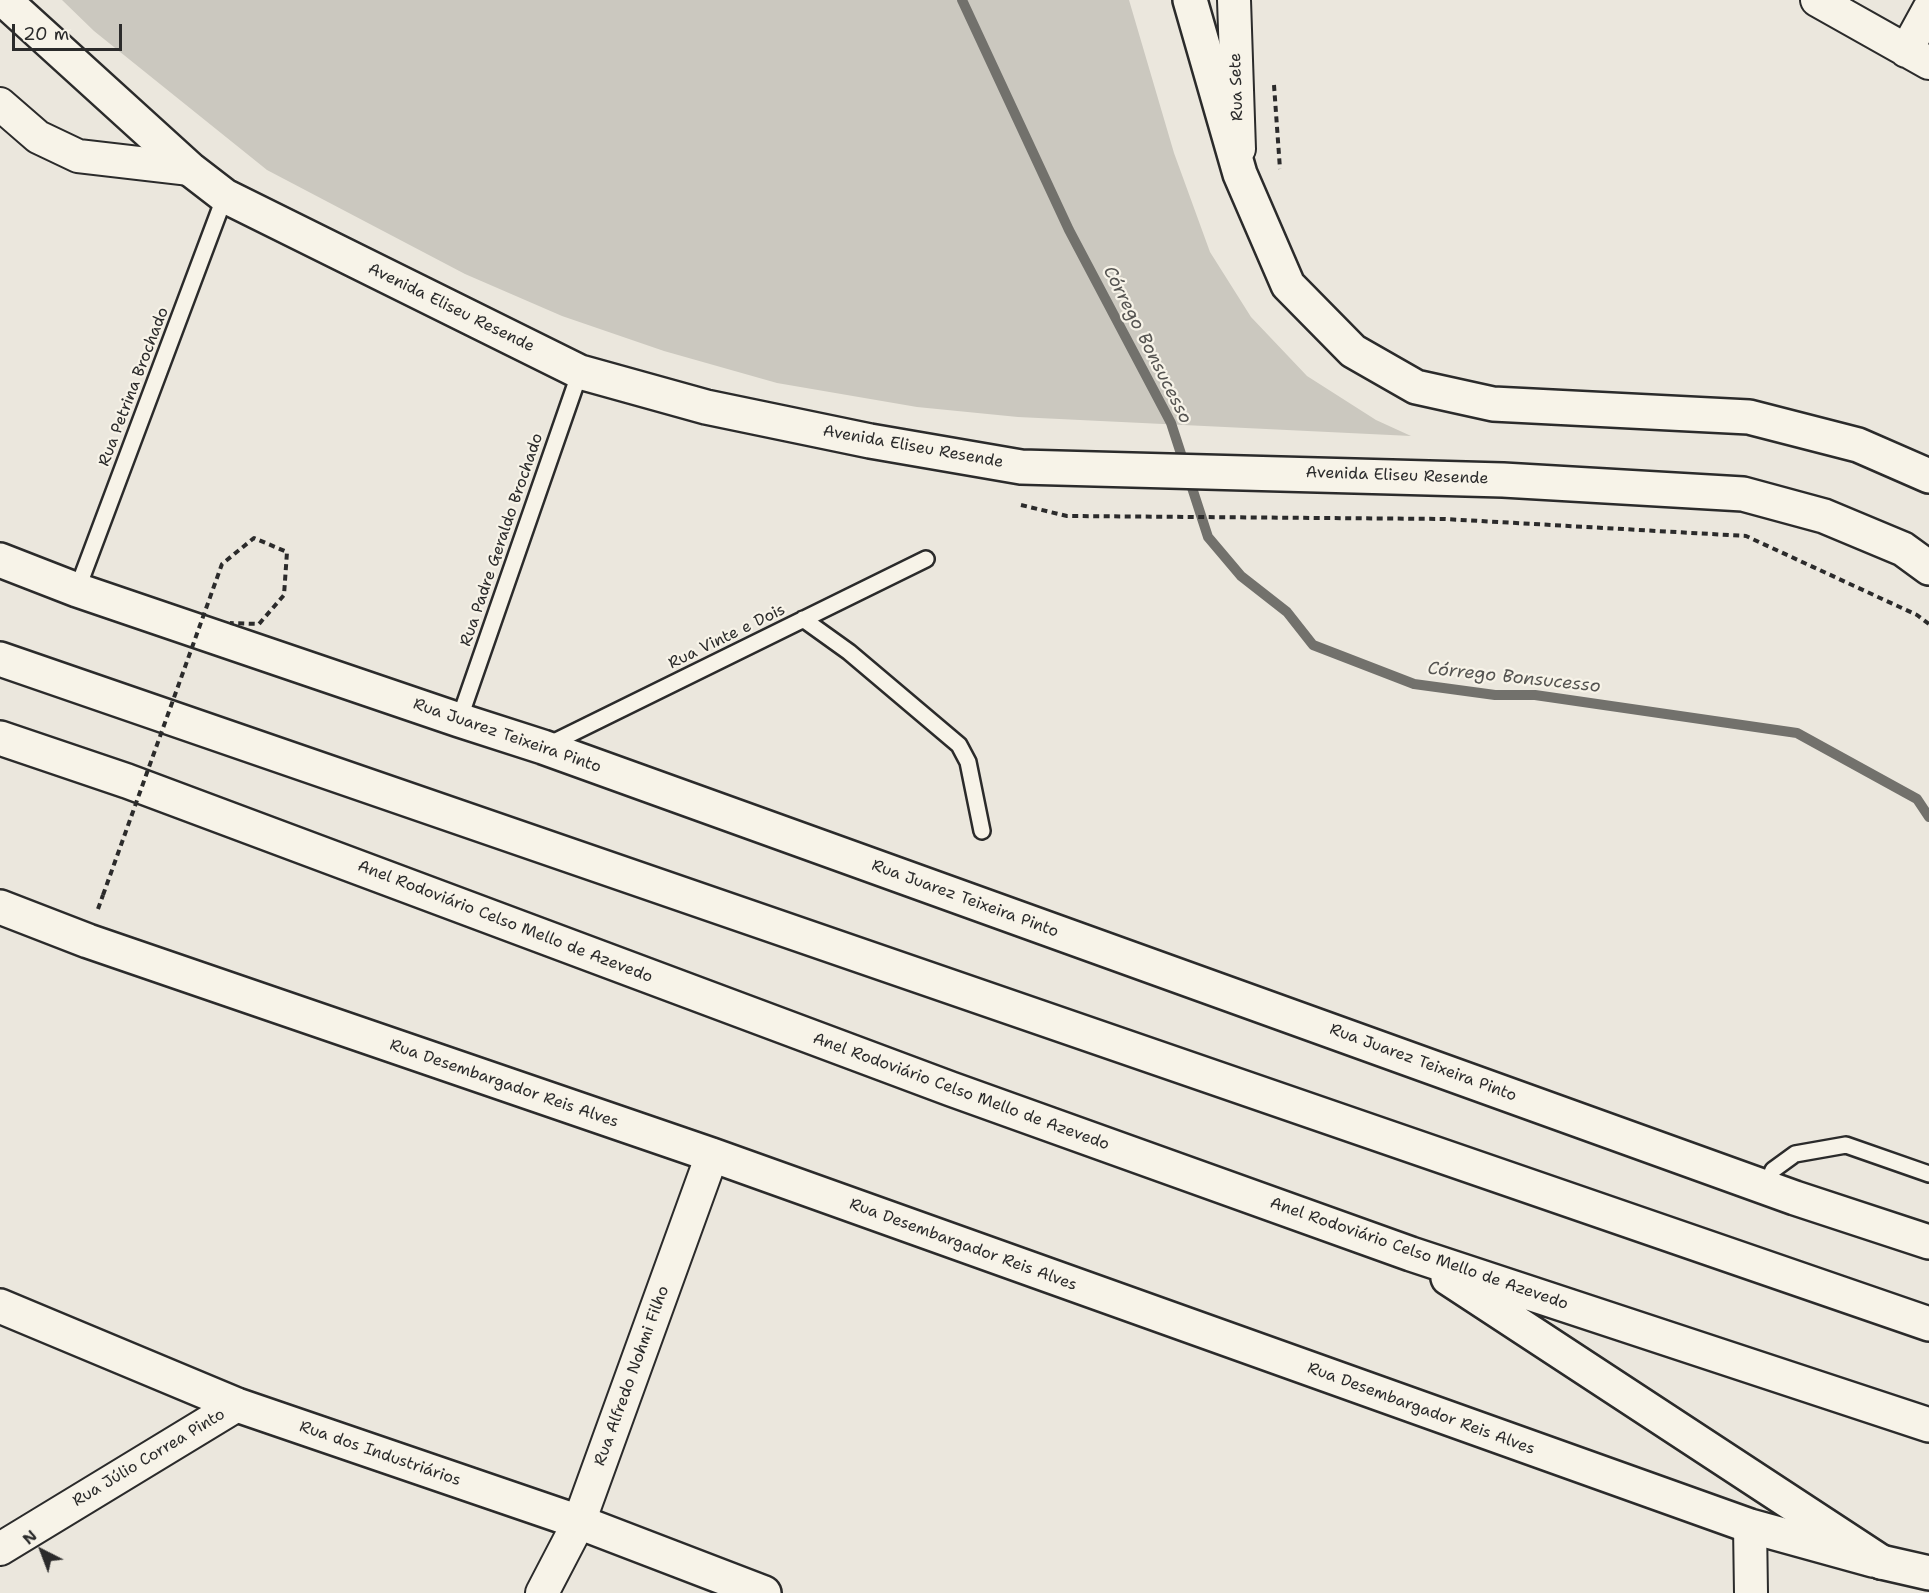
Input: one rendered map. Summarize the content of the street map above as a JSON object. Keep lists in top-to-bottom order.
{
  "streets": {
    "main road": [
      "Avenida Eliseu Resende",
      "Rua Juarez Teixeira Pinto",
      "Anel Rodoviário Celso Mello de Azevedo",
      "Rua Desembargador Reis Alves",
      "Rua dos Industriários"
    ],
    "street": ["Rua Sete", "Rua Alfredo Nohmi Filho", "Rua Júlio Correa Pinto"],
    "lane": ["Rua Petrina Brochado", "Rua Padre Geraldo Brochado", "Rua Vinte e Dois"]
  },
  "crossings": [
    ["Avenida Eliseu Resende", "Rua Petrina Brochado"],
    ["Avenida Eliseu Resende", "Rua Padre Geraldo Brochado"],
    ["Rua Petrina Brochado", "Rua Juarez Teixeira Pinto"],
    ["Rua Padre Geraldo Brochado", "Rua Juarez Teixeira Pinto"],
    ["Rua Vinte e Dois", "Rua Juarez Teixeira Pinto"],
    ["Rua Desembargador Reis Alves", "Rua Alfredo Nohmi Filho"],
    ["Rua Alfredo Nohmi Filho", "Rua dos Industriários"],
    ["Rua dos Industriários", "Rua Júlio Correa Pinto"]
  ],
  "water": ["Córrego Bonsucesso"],
  "scale_bar": "20 m",
  "north": "top left"
}
